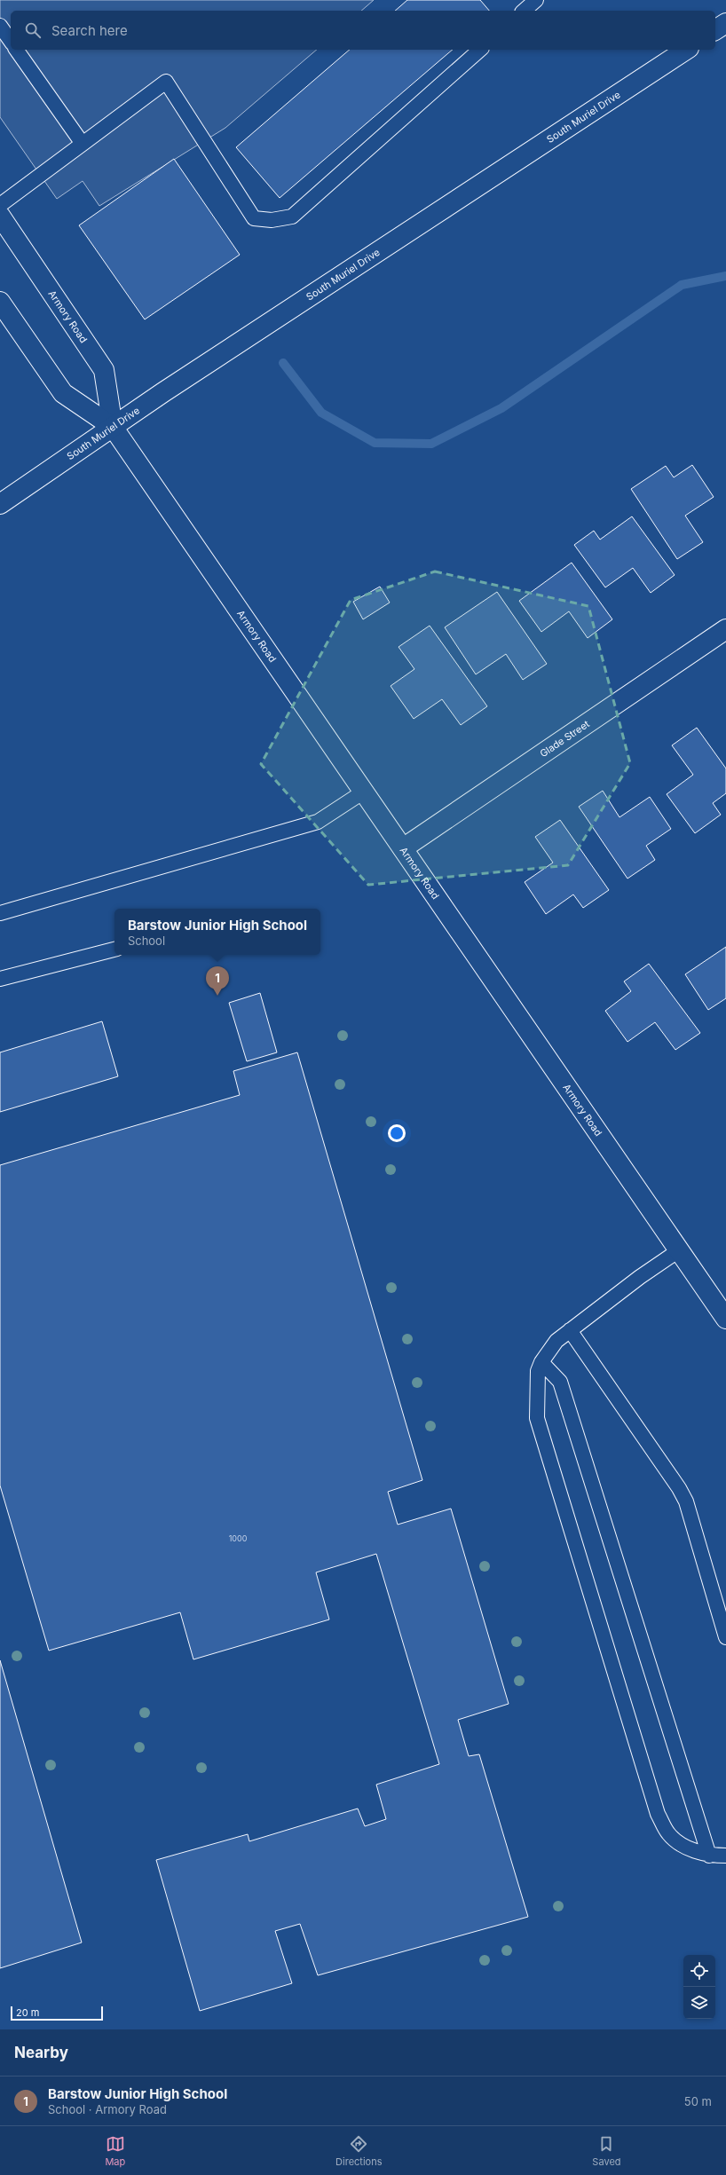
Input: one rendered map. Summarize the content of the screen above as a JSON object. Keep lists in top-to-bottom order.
{
  "streets": {
    "main road": ["South Muriel Drive", "Armory Road", "Glade Street"]
  },
  "crossings": [
    ["South Muriel Drive", "Armory Road"],
    ["Armory Road", "Glade Street"]
  ],
  "house_numbers": ["1000"],
  "scale_bar": "20 m",
  "page": {
    "search": "Search here",
    "popup": ["Barstow Junior High School", "School"],
    "pins": "1",
    "scale": "20 m",
    "heading": "Nearby",
    "list": [
      {
        "mark": "1",
        "name": "Barstow Junior High School",
        "note": "School · Armory Road",
        "value": "50 m"
      }
    ],
    "nav": ["Map", "Directions", "Saved"]
  }
}
